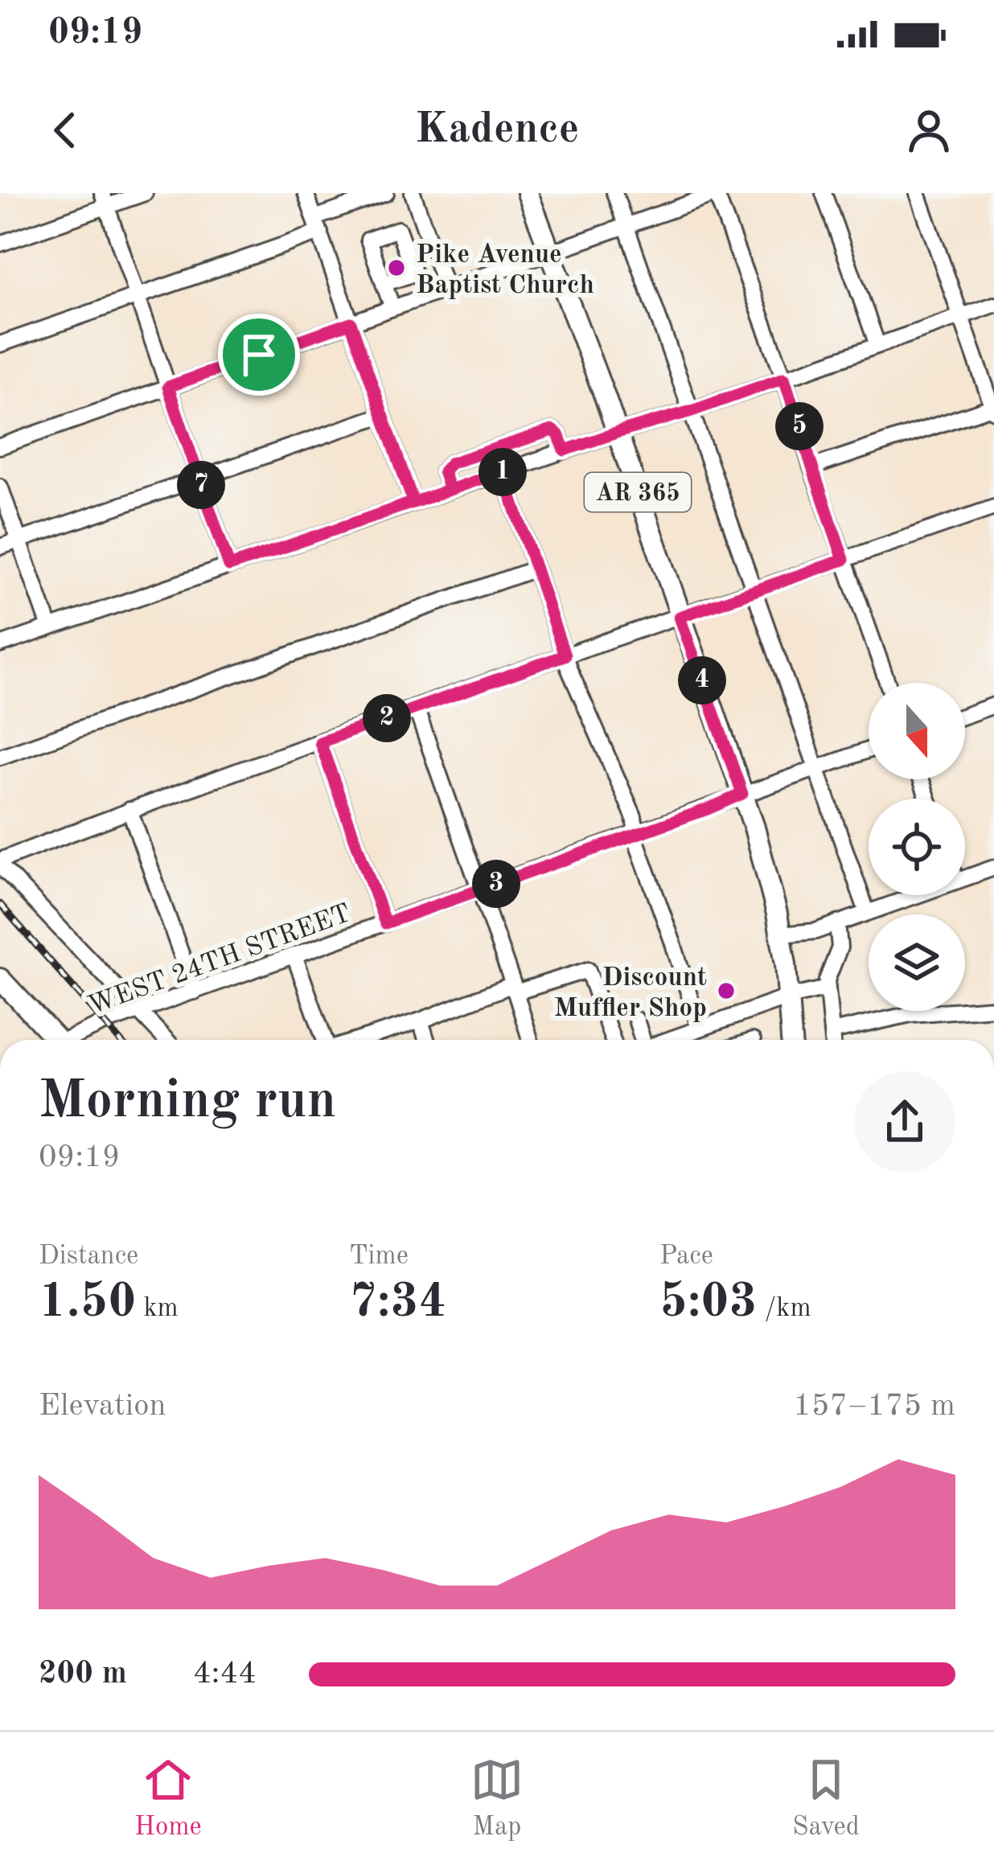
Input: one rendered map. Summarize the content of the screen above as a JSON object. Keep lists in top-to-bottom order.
{
  "streets": {
    "main road": ["AR 365"],
    "street": ["WEST 24TH STREET"]
  },
  "crossings": [
    ["AR 365", "WEST 24TH STREET"]
  ],
  "places": ["Pike Avenue Baptist Church", "Discount Muffler Shop"],
  "north": "bottom",
  "page": {
    "status": "09:19",
    "header": "Kadence",
    "pins": [
      "5",
      "1",
      "7",
      "4",
      "2",
      "3"
    ],
    "heading": ["Morning run", "09:19"],
    "stats": [
      ["Distance", "1.50 km"],
      ["Time", "7:34"],
      ["Pace", "5:03 /km"]
    ],
    "chart": ["Elevation", "157–175 m"],
    "list": [
      {
        "name": "200 m",
        "note": "4:44"
      }
    ],
    "tabs": ["Home", "Map", "Saved"]
  }
}
